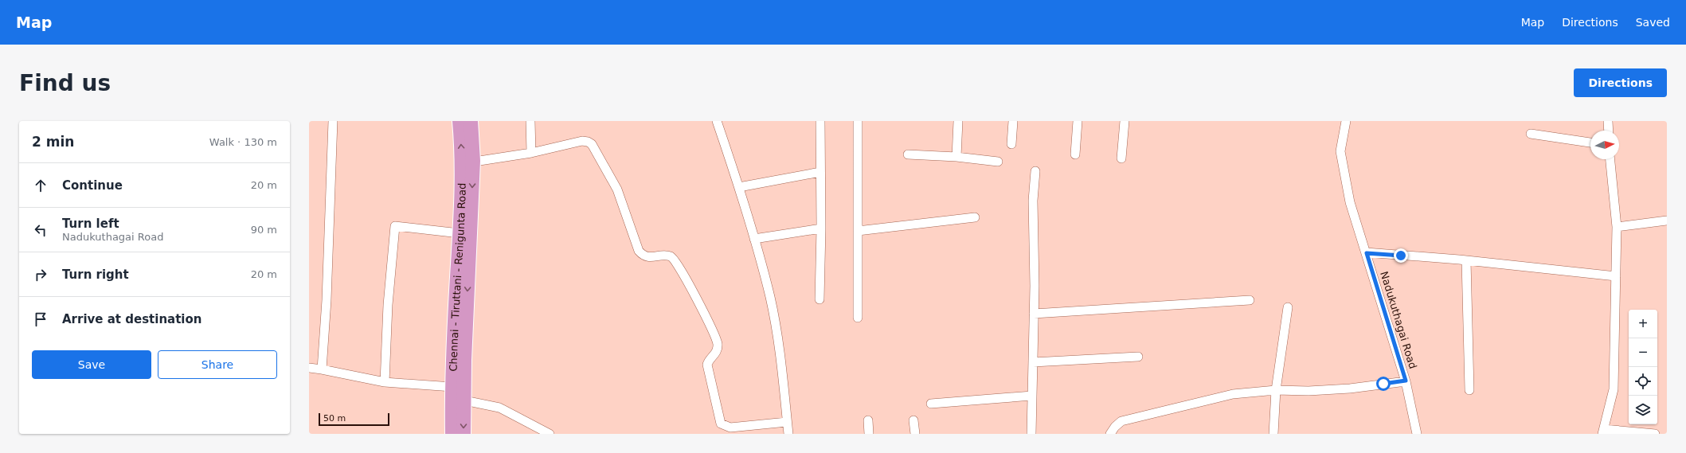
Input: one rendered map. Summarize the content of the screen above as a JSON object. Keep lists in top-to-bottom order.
{
  "streets": {
    "highway": ["Chennai - Tiruttani - Renigunta Road"],
    "street": ["Nadukuthagai Road"]
  },
  "scale_bar": "50 m",
  "north": "right",
  "page": {
    "header": "Map",
    "nav": ["Map", "Directions", "Saved"],
    "buttons": [
      "Directions",
      ["Save", "Share"]
    ],
    "title": "Find us",
    "heading": ["2 min", "Walk · 130 m"],
    "list": [
      ["Continue", "20 m"],
      ["Turn left", "Nadukuthagai Road", "90 m"],
      ["Turn right", "20 m"],
      "Arrive at destination"
    ],
    "map_buttons": ["+", "−"],
    "scale": "50 m"
  }
}
